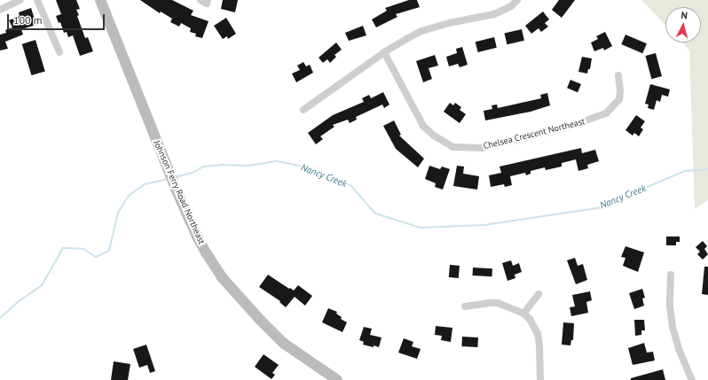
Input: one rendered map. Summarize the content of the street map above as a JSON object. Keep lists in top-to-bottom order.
{
  "streets": {
    "main road": ["Johnson Ferry Road Northeast"],
    "street": ["Chelsea Crescent Northeast"]
  },
  "water": ["Nancy Creek"],
  "scale_bar": "100 m",
  "north": "top"
}
